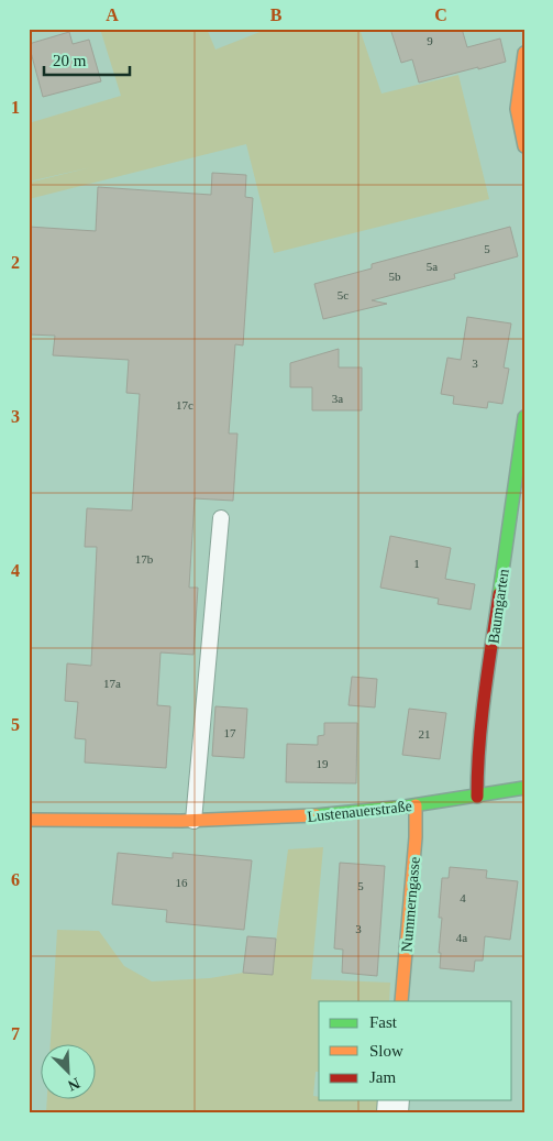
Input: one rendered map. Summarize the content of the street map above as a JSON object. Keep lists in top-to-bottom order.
{
  "streets": {
    "street": ["Baumgarten", "Lustenauerstraße", "Nummerngasse"]
  },
  "crossings": [
    ["Baumgarten", "Lustenauerstraße"],
    ["Lustenauerstraße", "Nummerngasse"]
  ],
  "house_numbers": [
    "9",
    "5",
    "5a",
    "5b",
    "5c",
    "3",
    "3a",
    "17c",
    "17b",
    "1",
    "17a",
    "17",
    "21",
    "19",
    "16",
    "5",
    "4",
    "3",
    "4a"
  ],
  "legend": ["Fast", "Slow", "Jam"],
  "scale_bar": "20 m",
  "north": "bottom right",
  "grid": {
    "columns": ["A", "B", "C"],
    "rows": [
      "1",
      "2",
      "3",
      "4",
      "5",
      "6",
      "7"
    ]
  }
}
